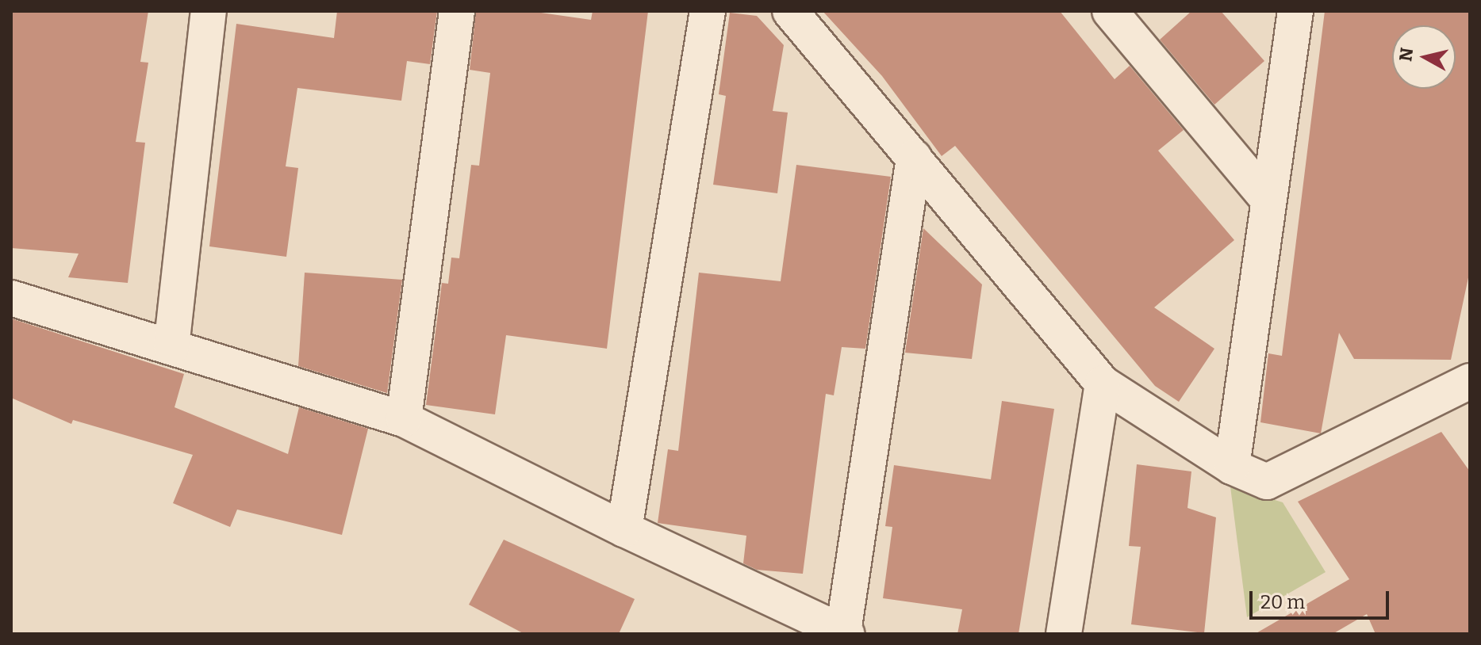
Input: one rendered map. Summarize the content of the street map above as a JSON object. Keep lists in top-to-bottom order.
{
  "scale_bar": "20 m",
  "north": "left"
}
